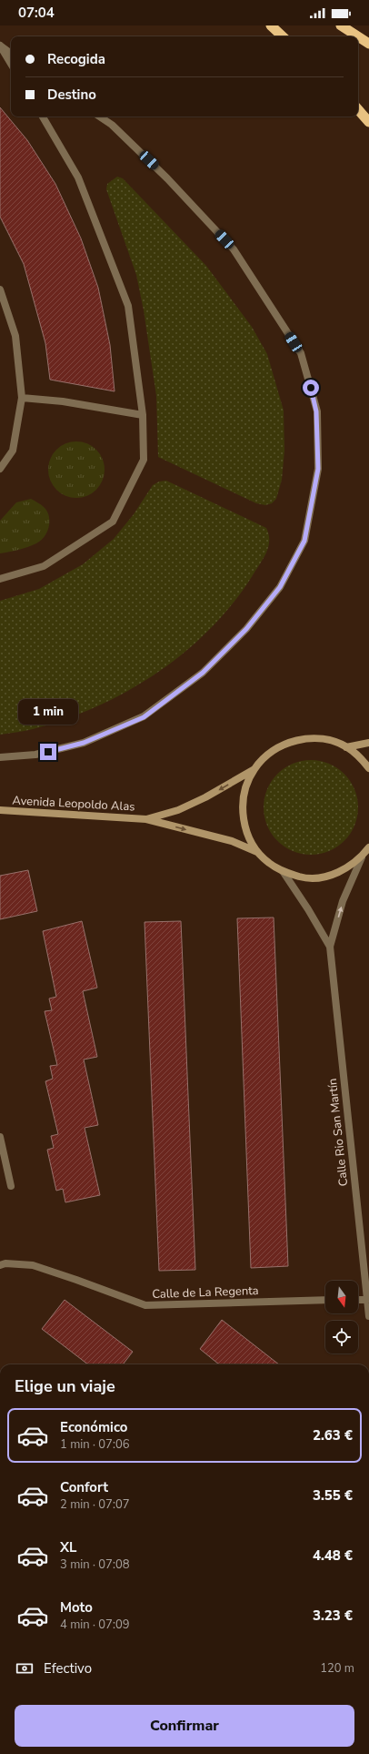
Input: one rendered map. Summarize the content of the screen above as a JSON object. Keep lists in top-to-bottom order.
{
  "streets": {
    "main road": ["Avenida Leopoldo Alas"],
    "street": ["Calle Rio San Martín", "Calle de La Regenta"]
  },
  "north": "bottom",
  "page": {
    "status": "07:04",
    "banner": ["Recogida", "Destino"],
    "bubble": "1 min",
    "heading": "Elige un viaje",
    "list": [
      {
        "name": "Económico",
        "note": "1 min · 07:06",
        "value": "2.63 €"
      },
      {
        "name": "Confort",
        "note": "2 min · 07:07",
        "value": "3.55 €"
      },
      {
        "name": "XL",
        "note": "3 min · 07:08",
        "value": "4.48 €"
      },
      {
        "name": "Moto",
        "note": "4 min · 07:09",
        "value": "3.23 €"
      }
    ],
    "pay": ["Efectivo", "120 m"],
    "buttons": "Confirmar"
  }
}
